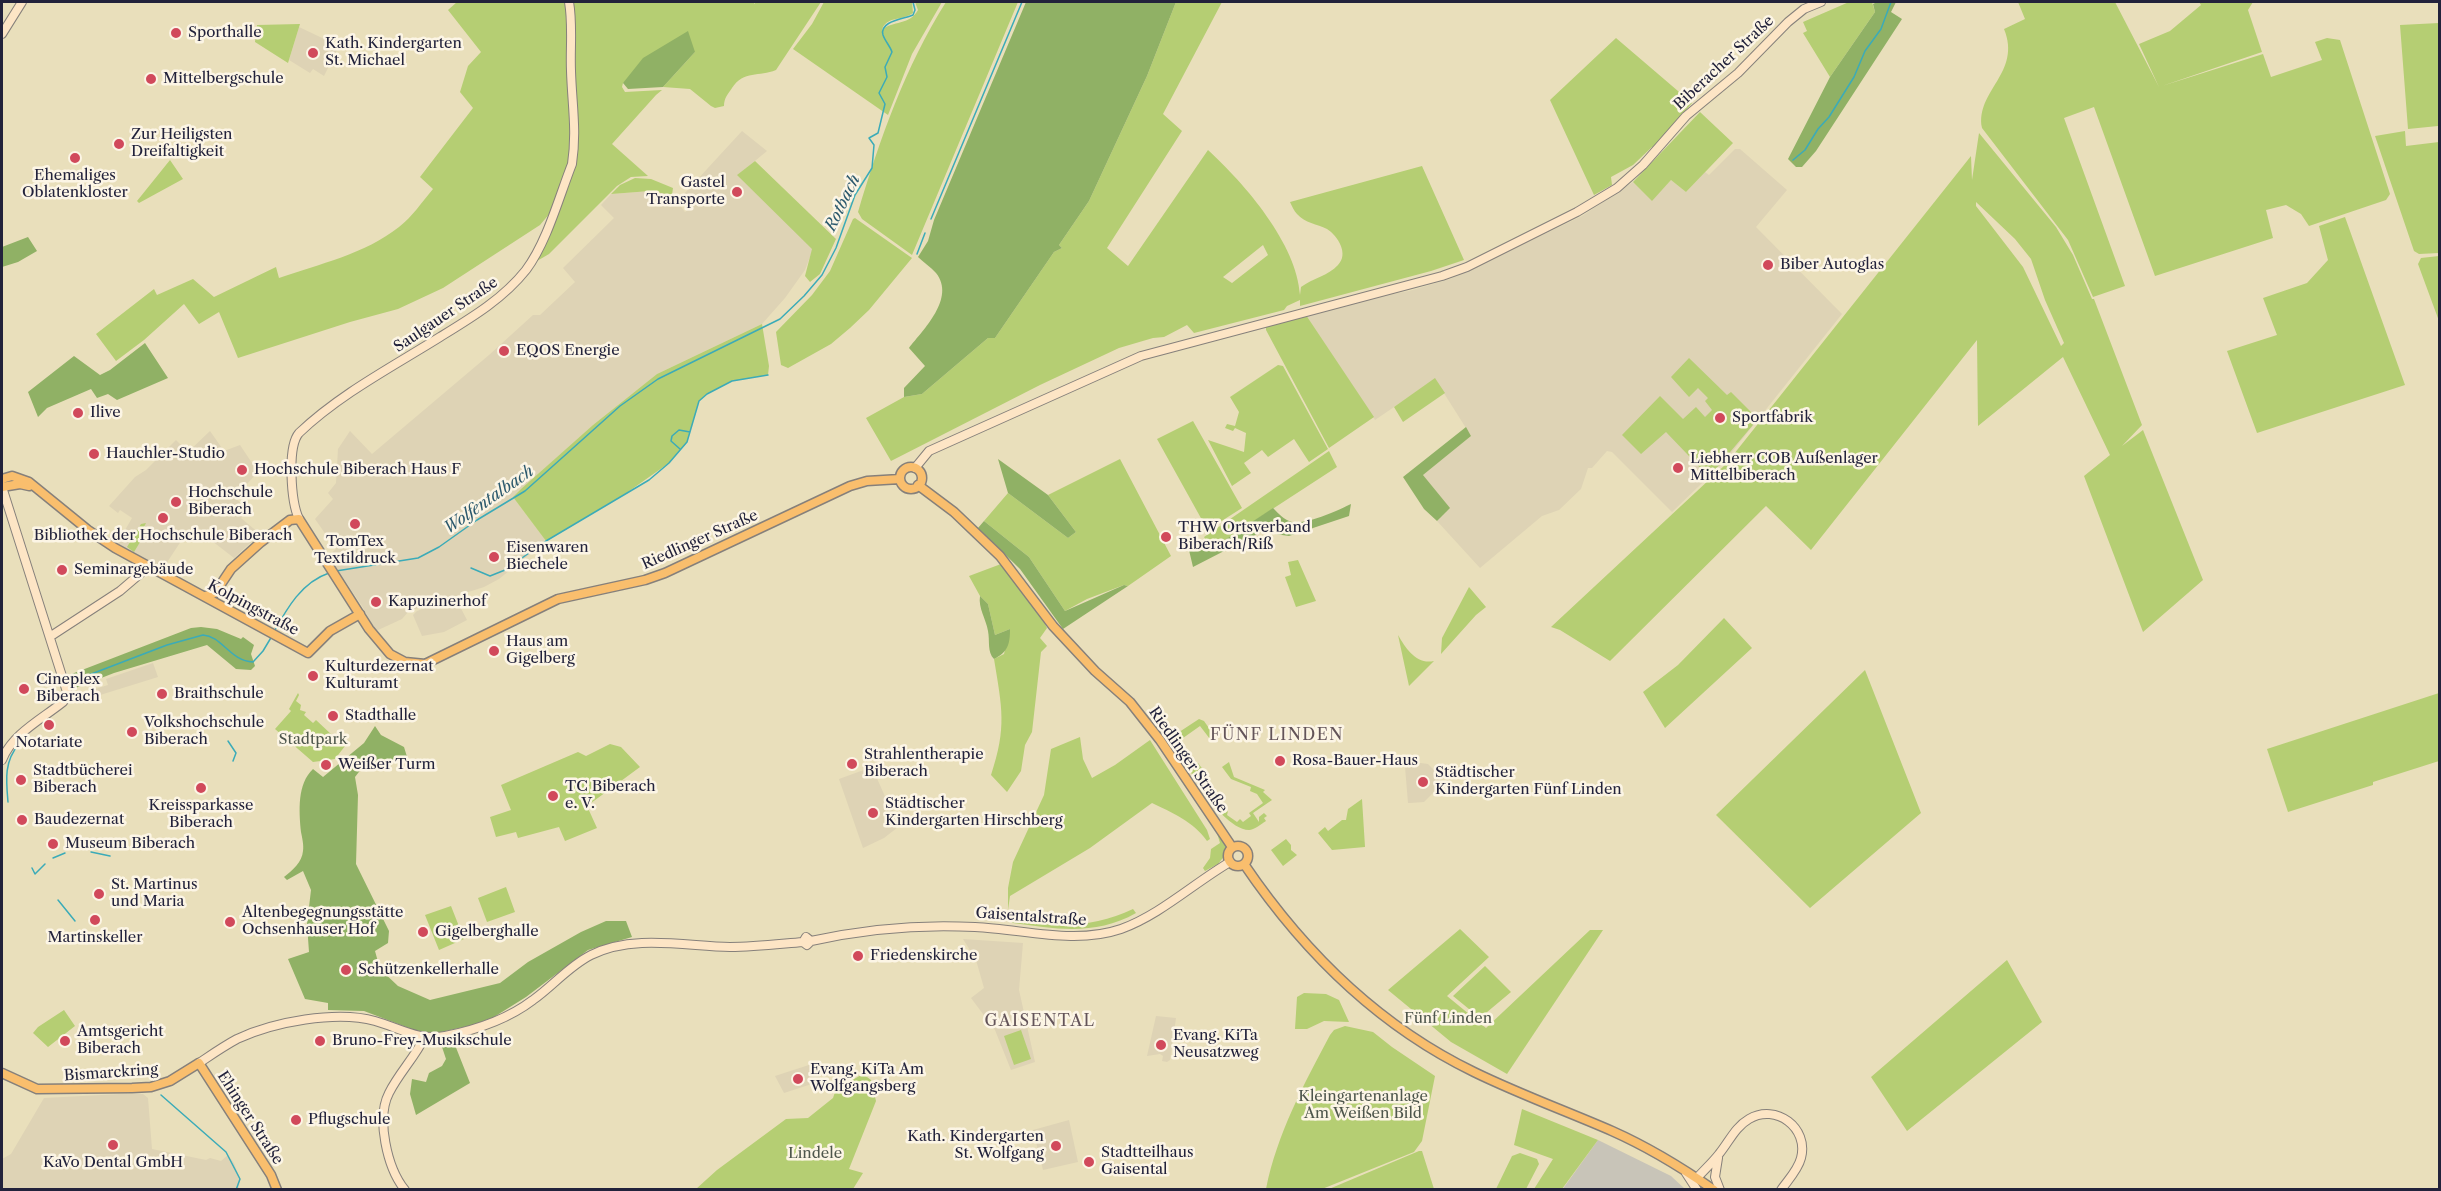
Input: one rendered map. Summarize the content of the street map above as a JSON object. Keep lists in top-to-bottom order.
{
  "streets": {
    "main road": [
      "Biberacher Straße",
      "Saulgauer Straße",
      "Riedlinger Straße",
      "Kolpingstraße",
      "Gaisentalstraße",
      "Bismarckring",
      "Ehinger Straße"
    ]
  },
  "crossings": [
    ["Biberacher Straße", "Riedlinger Straße"],
    ["Riedlinger Straße", "Gaisentalstraße"],
    ["Gaisentalstraße", "Bismarckring"],
    ["Bismarckring", "Ehinger Straße"]
  ],
  "districts": ["FÜNF LINDEN", "GAISENTAL"],
  "water": ["Rotbach", "Wolfentalbach"],
  "parks": [
    "Stadtpark",
    "Fünf Linden",
    "Kleingartenanlage Am Weißen Bild",
    "Lindele"
  ],
  "places": [
    "Sporthalle",
    "Kath. Kindergarten St. Michael",
    "Mittelbergschule",
    "Zur Heiligsten Dreifaltigkeit",
    "Ehemaliges Oblatenkloster",
    "Gastel Transporte",
    "Biber Autoglas",
    "EQOS Energie",
    "Ilive",
    "Sportfabrik",
    "Hauchler-Studio",
    "Liebherr COB Außenlager Mittelbiberach",
    "Hochschule Biberach Haus F",
    "Hochschule Biberach",
    "Bibliothek der Hochschule Biberach",
    "TomTex Textildruck",
    "THW Ortsverband Biberach/Riß",
    "Eisenwaren Biechele",
    "Seminargebäude",
    "Kapuzinerhof",
    "Haus am Gigelberg",
    "Kulturdezernat Kulturamt",
    "Cineplex Biberach",
    "Braithschule",
    "Stadthalle",
    "Notariate",
    "Volkshochschule Biberach",
    "Rosa-Bauer-Haus",
    "Strahlentherapie Biberach",
    "Weißer Turm",
    "Stadtbücherei Biberach",
    "Städtischer Kindergarten Fünf Linden",
    "Kreissparkasse Biberach",
    "TC Biberach e. V.",
    "Städtischer Kindergarten Hirschberg",
    "Baudezernat",
    "Museum Biberach",
    "St. Martinus und Maria",
    "Martinskeller",
    "Altenbegegnungsstätte Ochsenhauser Hof",
    "Gigelberghalle",
    "Friedenskirche",
    "Schützenkellerhalle",
    "Amtsgericht Biberach",
    "Bruno-Frey-Musikschule",
    "Evang. KiTa Neusatzweg",
    "Evang. KiTa Am Wolfgangsberg",
    "Pflugschule",
    "KaVo Dental GmbH",
    "Kath. Kindergarten St. Wolfgang",
    "Stadtteilhaus Gaisental"
  ]
}
